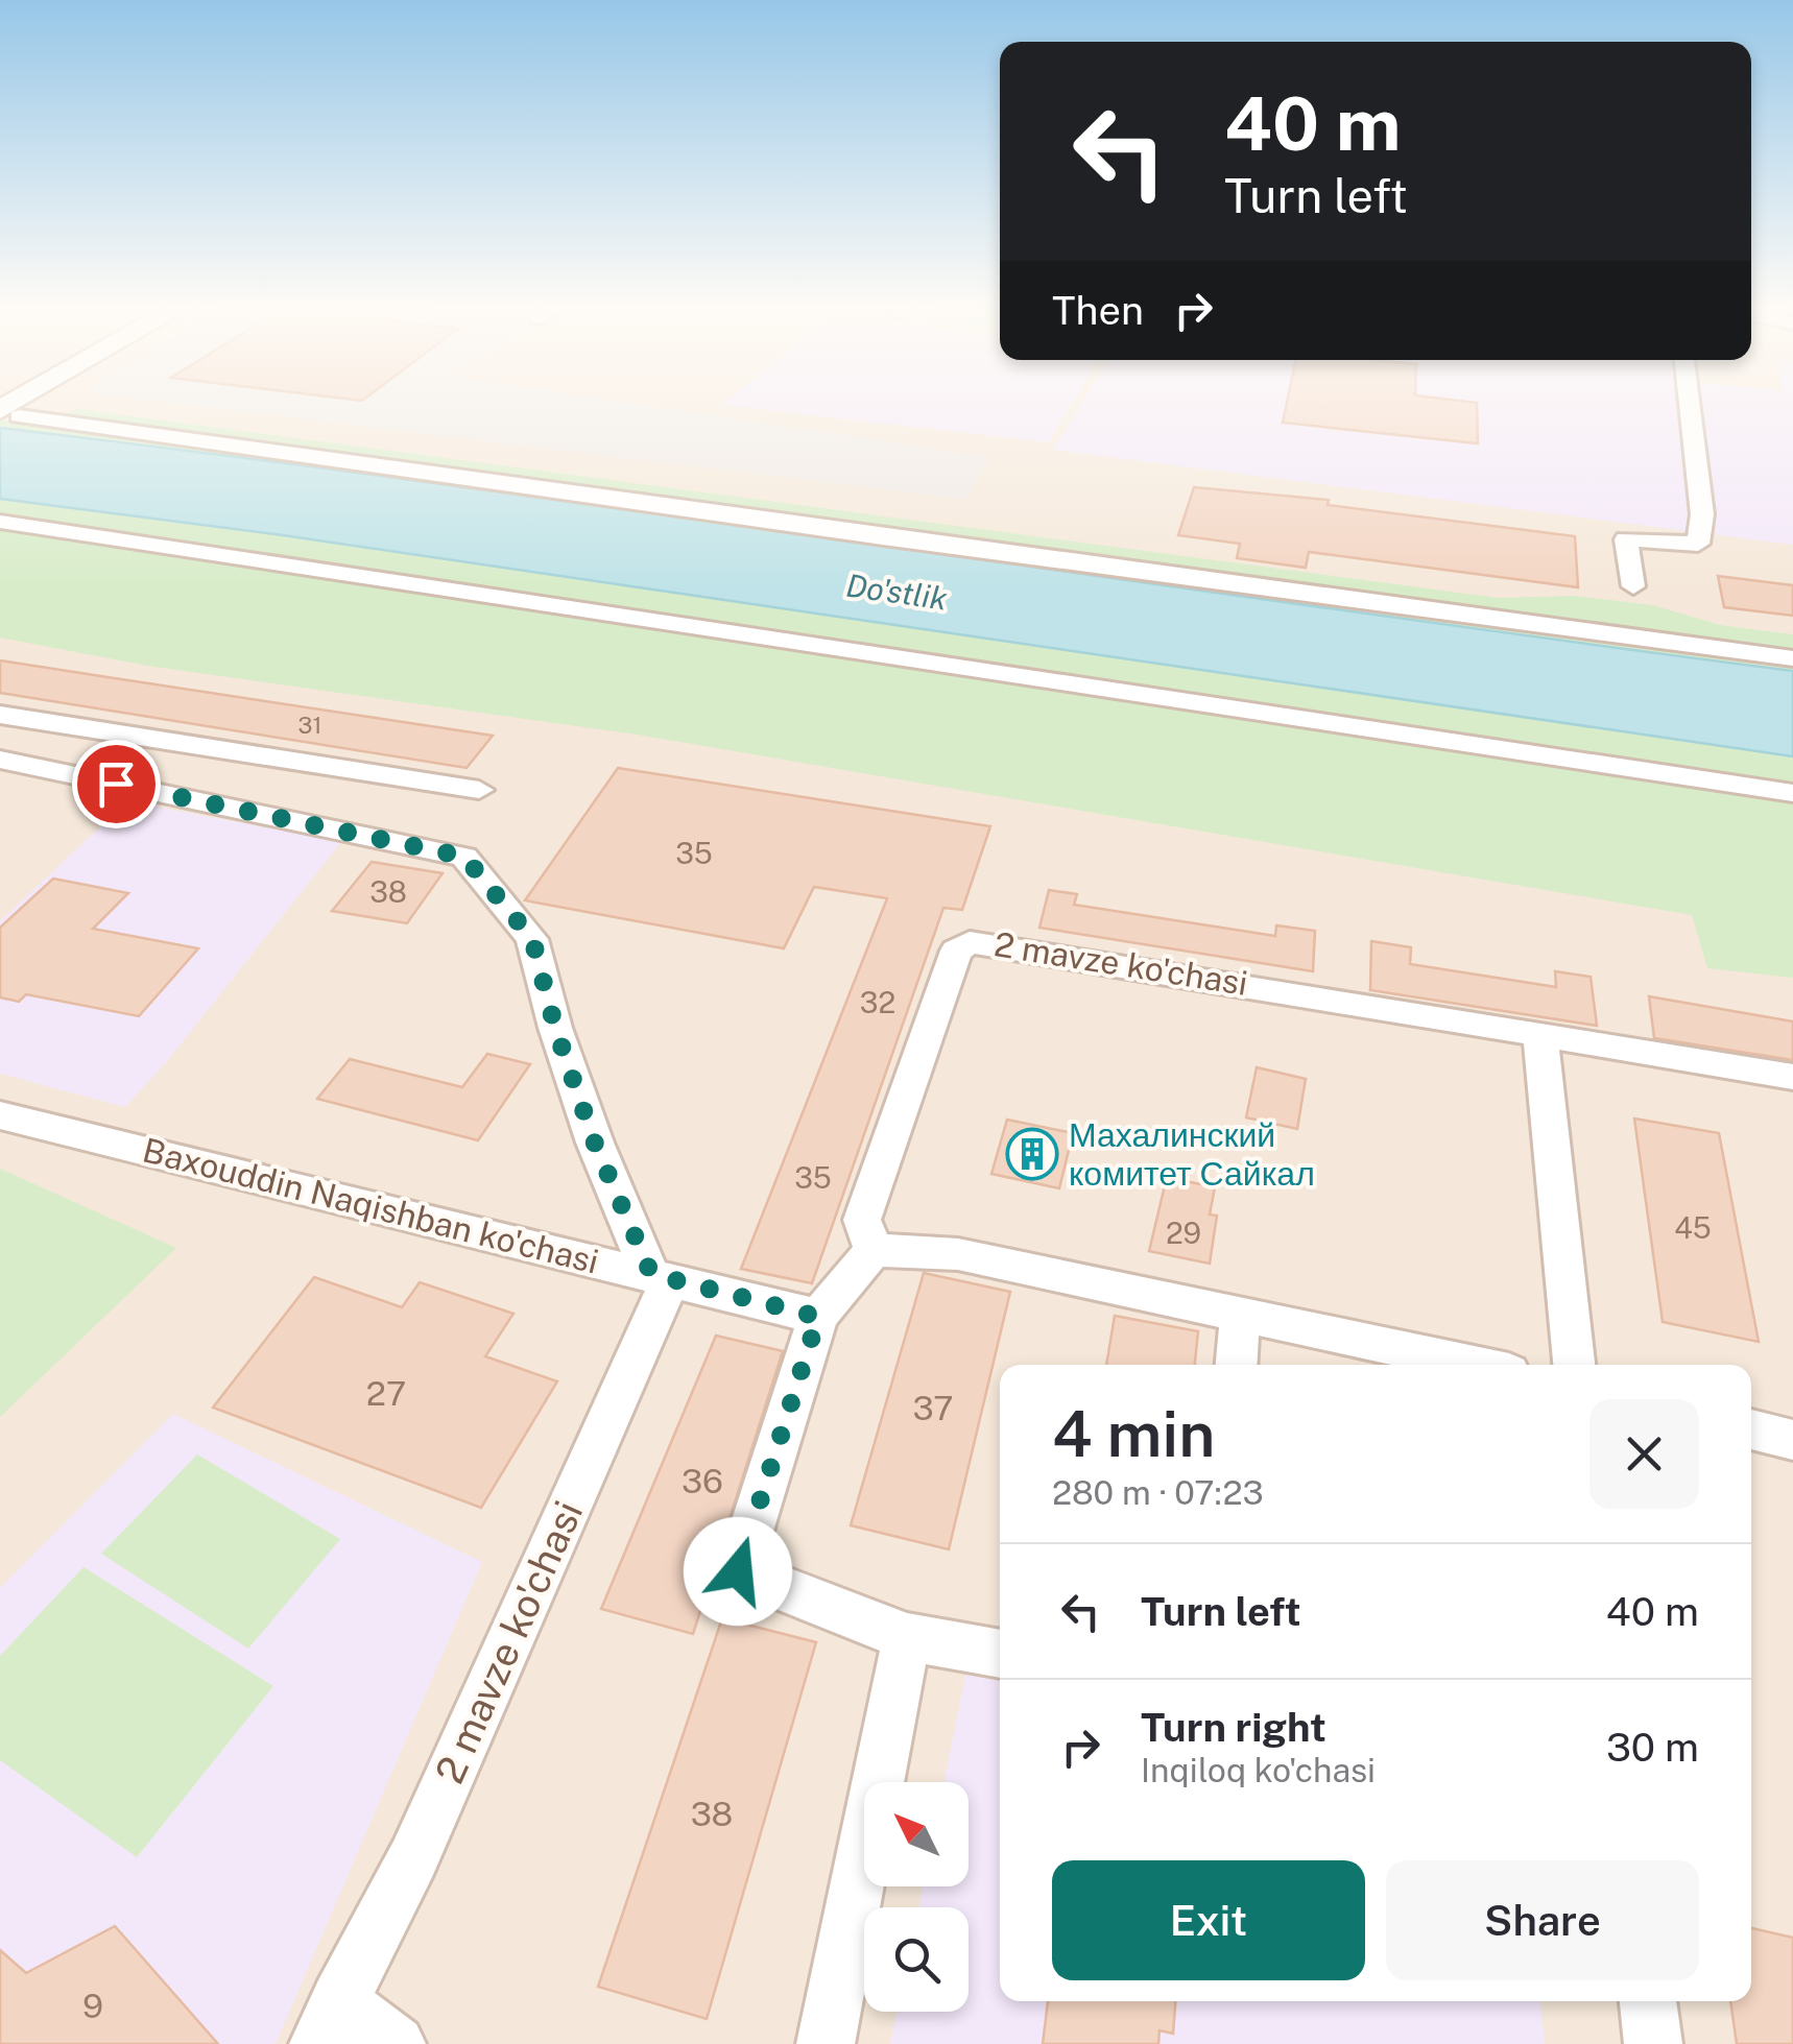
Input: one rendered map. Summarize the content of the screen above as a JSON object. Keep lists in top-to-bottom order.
{
  "streets": {
    "street": ["2 mavze ko'chasi", "Baxouddin Naqishban ko'chasi"]
  },
  "crossings": [
    ["2 mavze ko'chasi", "Baxouddin Naqishban ko'chasi"]
  ],
  "water": ["Do'stlik"],
  "places": {
    "building": ["Махалинский комитет Сайкал"]
  },
  "house_numbers": [
    "31",
    "35",
    "38",
    "32",
    "35",
    "45",
    "29",
    "27",
    "37",
    "36",
    "38",
    "9"
  ],
  "north": "top left",
  "page": {
    "turn": ["40 m", "Turn left"],
    "then": "Then",
    "heading": ["4 min", "280 m · 07:23"],
    "list": [
      {
        "name": "Turn left",
        "value": "40 m"
      },
      {
        "name": "Turn right",
        "note": "Inqiloq ko'chasi",
        "value": "30 m"
      }
    ],
    "buttons": ["Exit", "Share"]
  }
}
